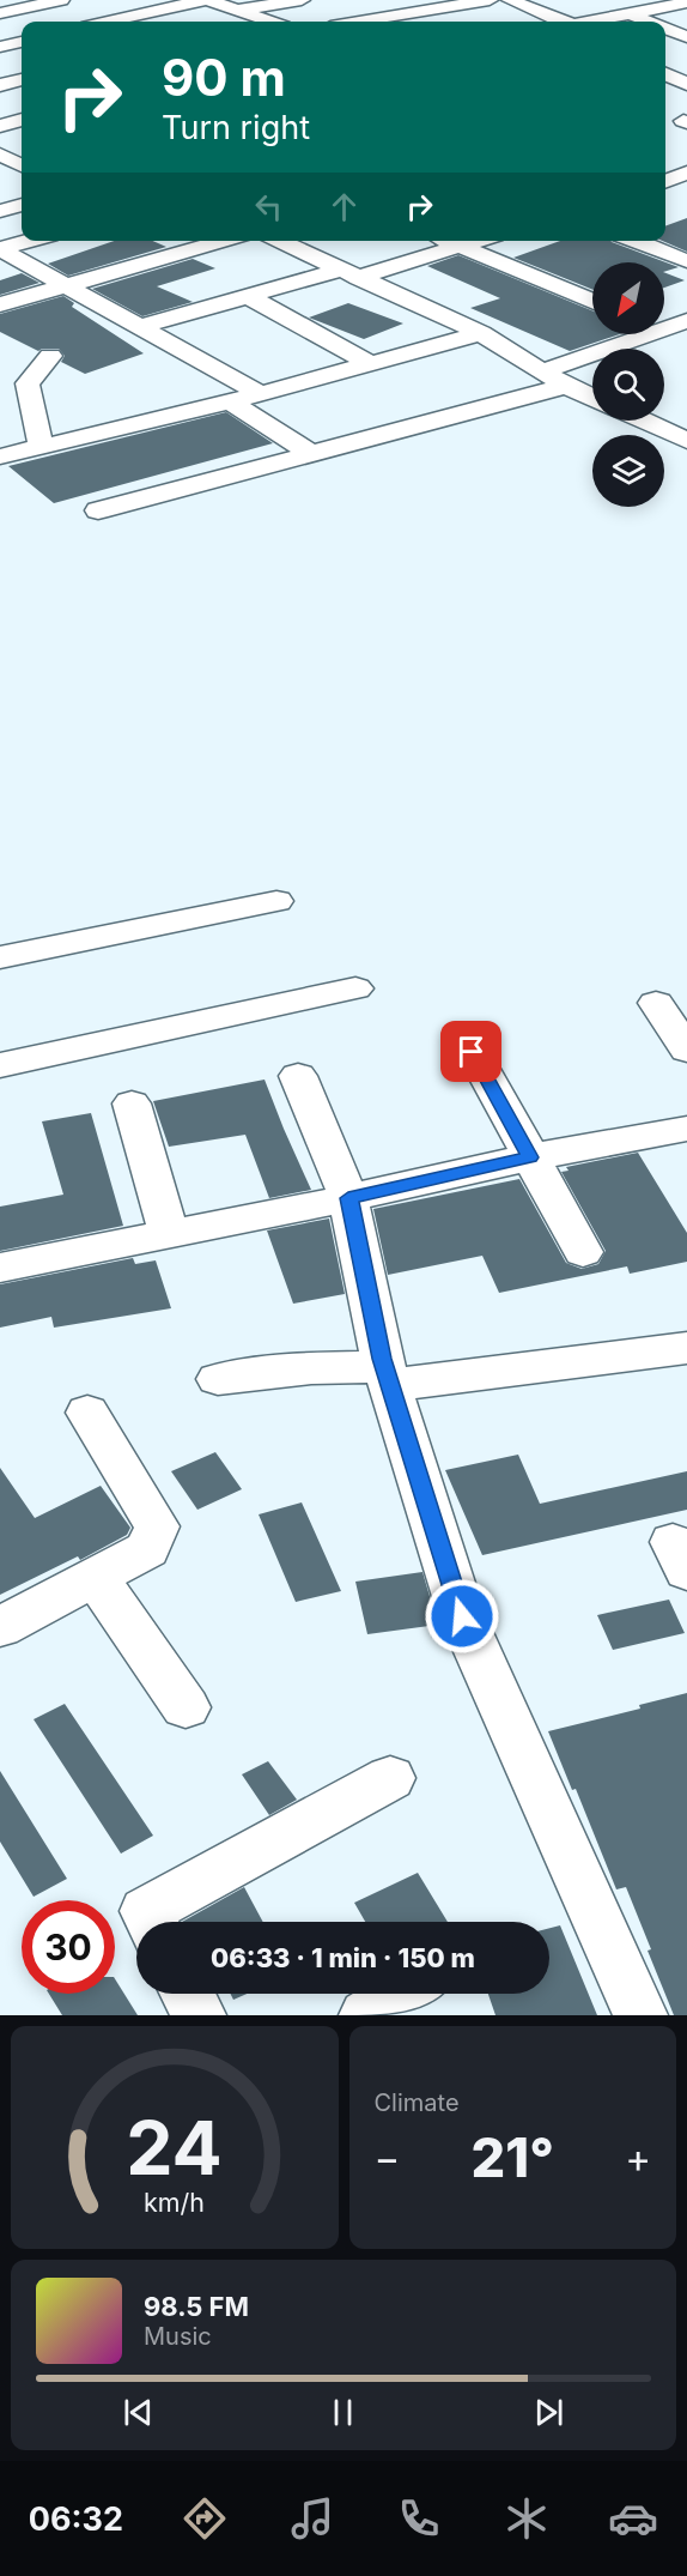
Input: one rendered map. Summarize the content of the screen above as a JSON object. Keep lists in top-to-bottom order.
{
  "north": "bottom left",
  "page": {
    "turn": ["90 m", "Turn right"],
    "limit": "30",
    "trip": "06:33 · 1 min · 150 m",
    "tile": "Climate",
    "heat": ["−", "21°", "+"],
    "song": ["98.5 FM", "Music"],
    "tabs": "06:32",
    "gauge": ["24", "km/h"]
  }
}
